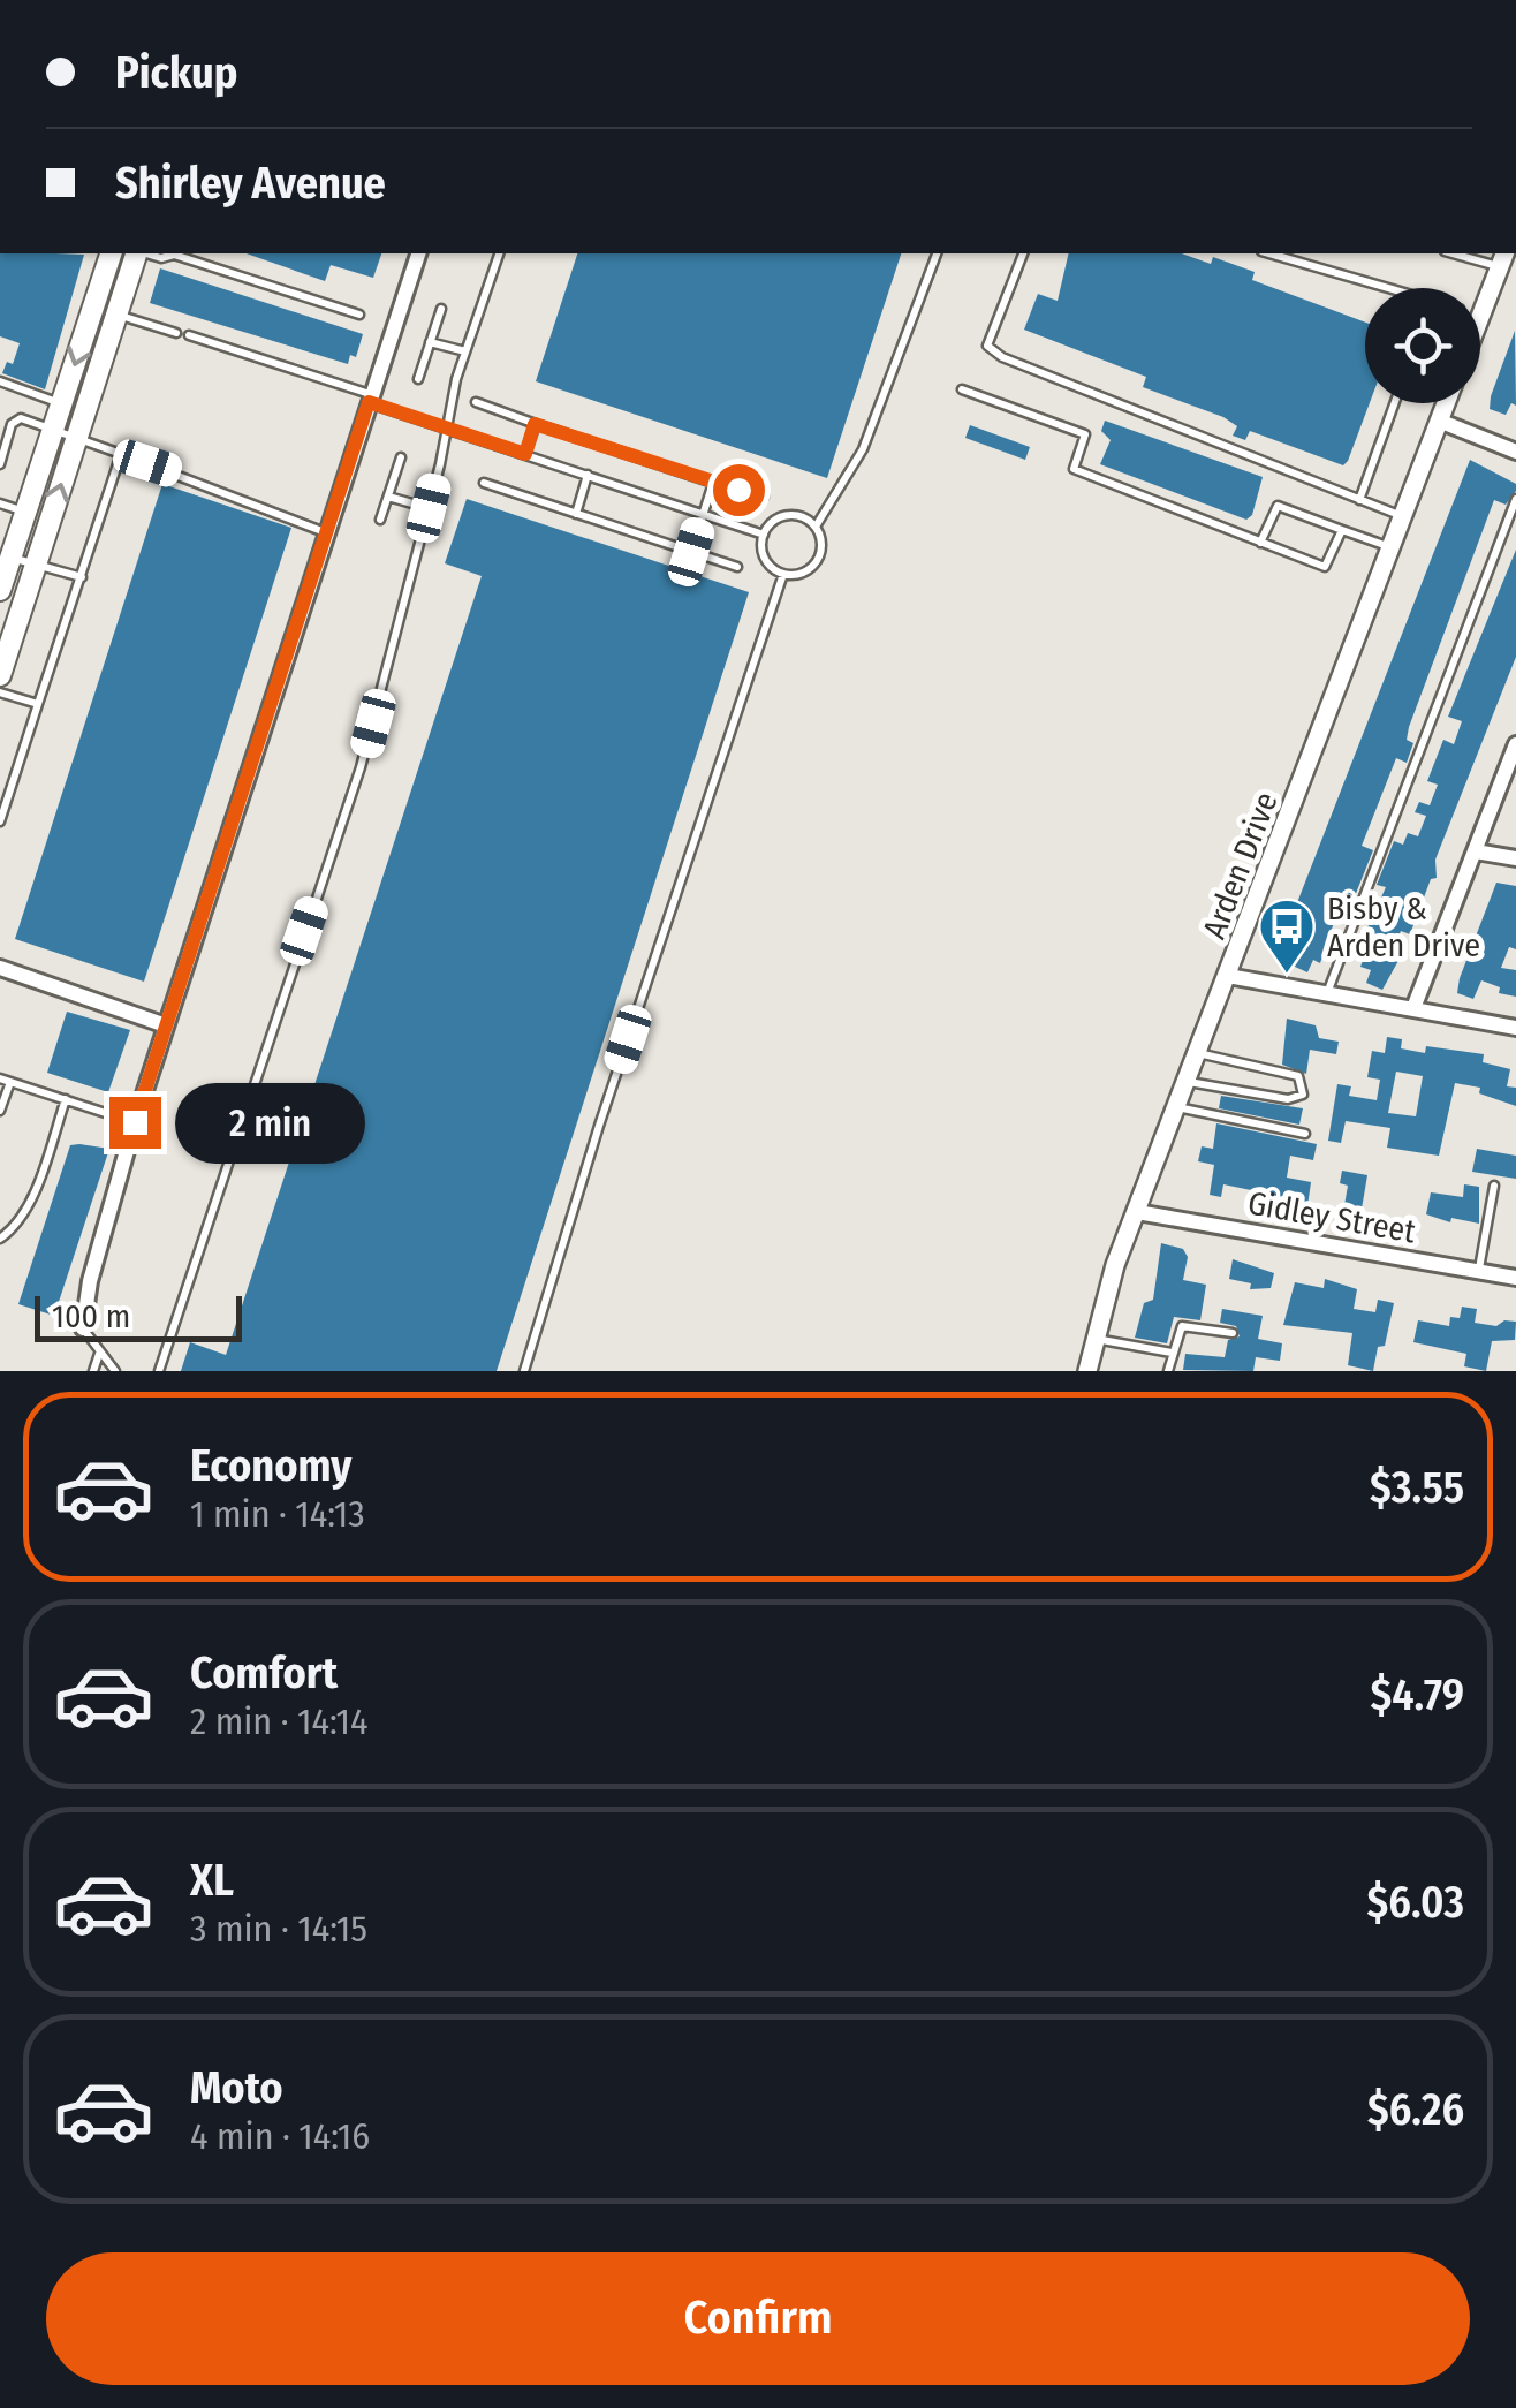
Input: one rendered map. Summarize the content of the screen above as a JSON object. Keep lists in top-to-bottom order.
{
  "streets": {
    "street": ["Arden Drive", "Gidley Street"]
  },
  "crossings": [
    ["Arden Drive", "Gidley Street"]
  ],
  "places": {
    "bus stop": ["Bisby & Arden Drive"]
  },
  "scale_bar": "100 m",
  "page": {
    "banner": ["Pickup", "Shirley Avenue"],
    "bubble": "2 min",
    "scale": "100 m",
    "list": [
      {
        "name": "Economy",
        "note": "1 min · 14:13",
        "value": "$3.55"
      },
      {
        "name": "Comfort",
        "note": "2 min · 14:14",
        "value": "$4.79"
      },
      {
        "name": "XL",
        "note": "3 min · 14:15",
        "value": "$6.03"
      },
      {
        "name": "Moto",
        "note": "4 min · 14:16",
        "value": "$6.26"
      }
    ],
    "buttons": "Confirm"
  }
}
